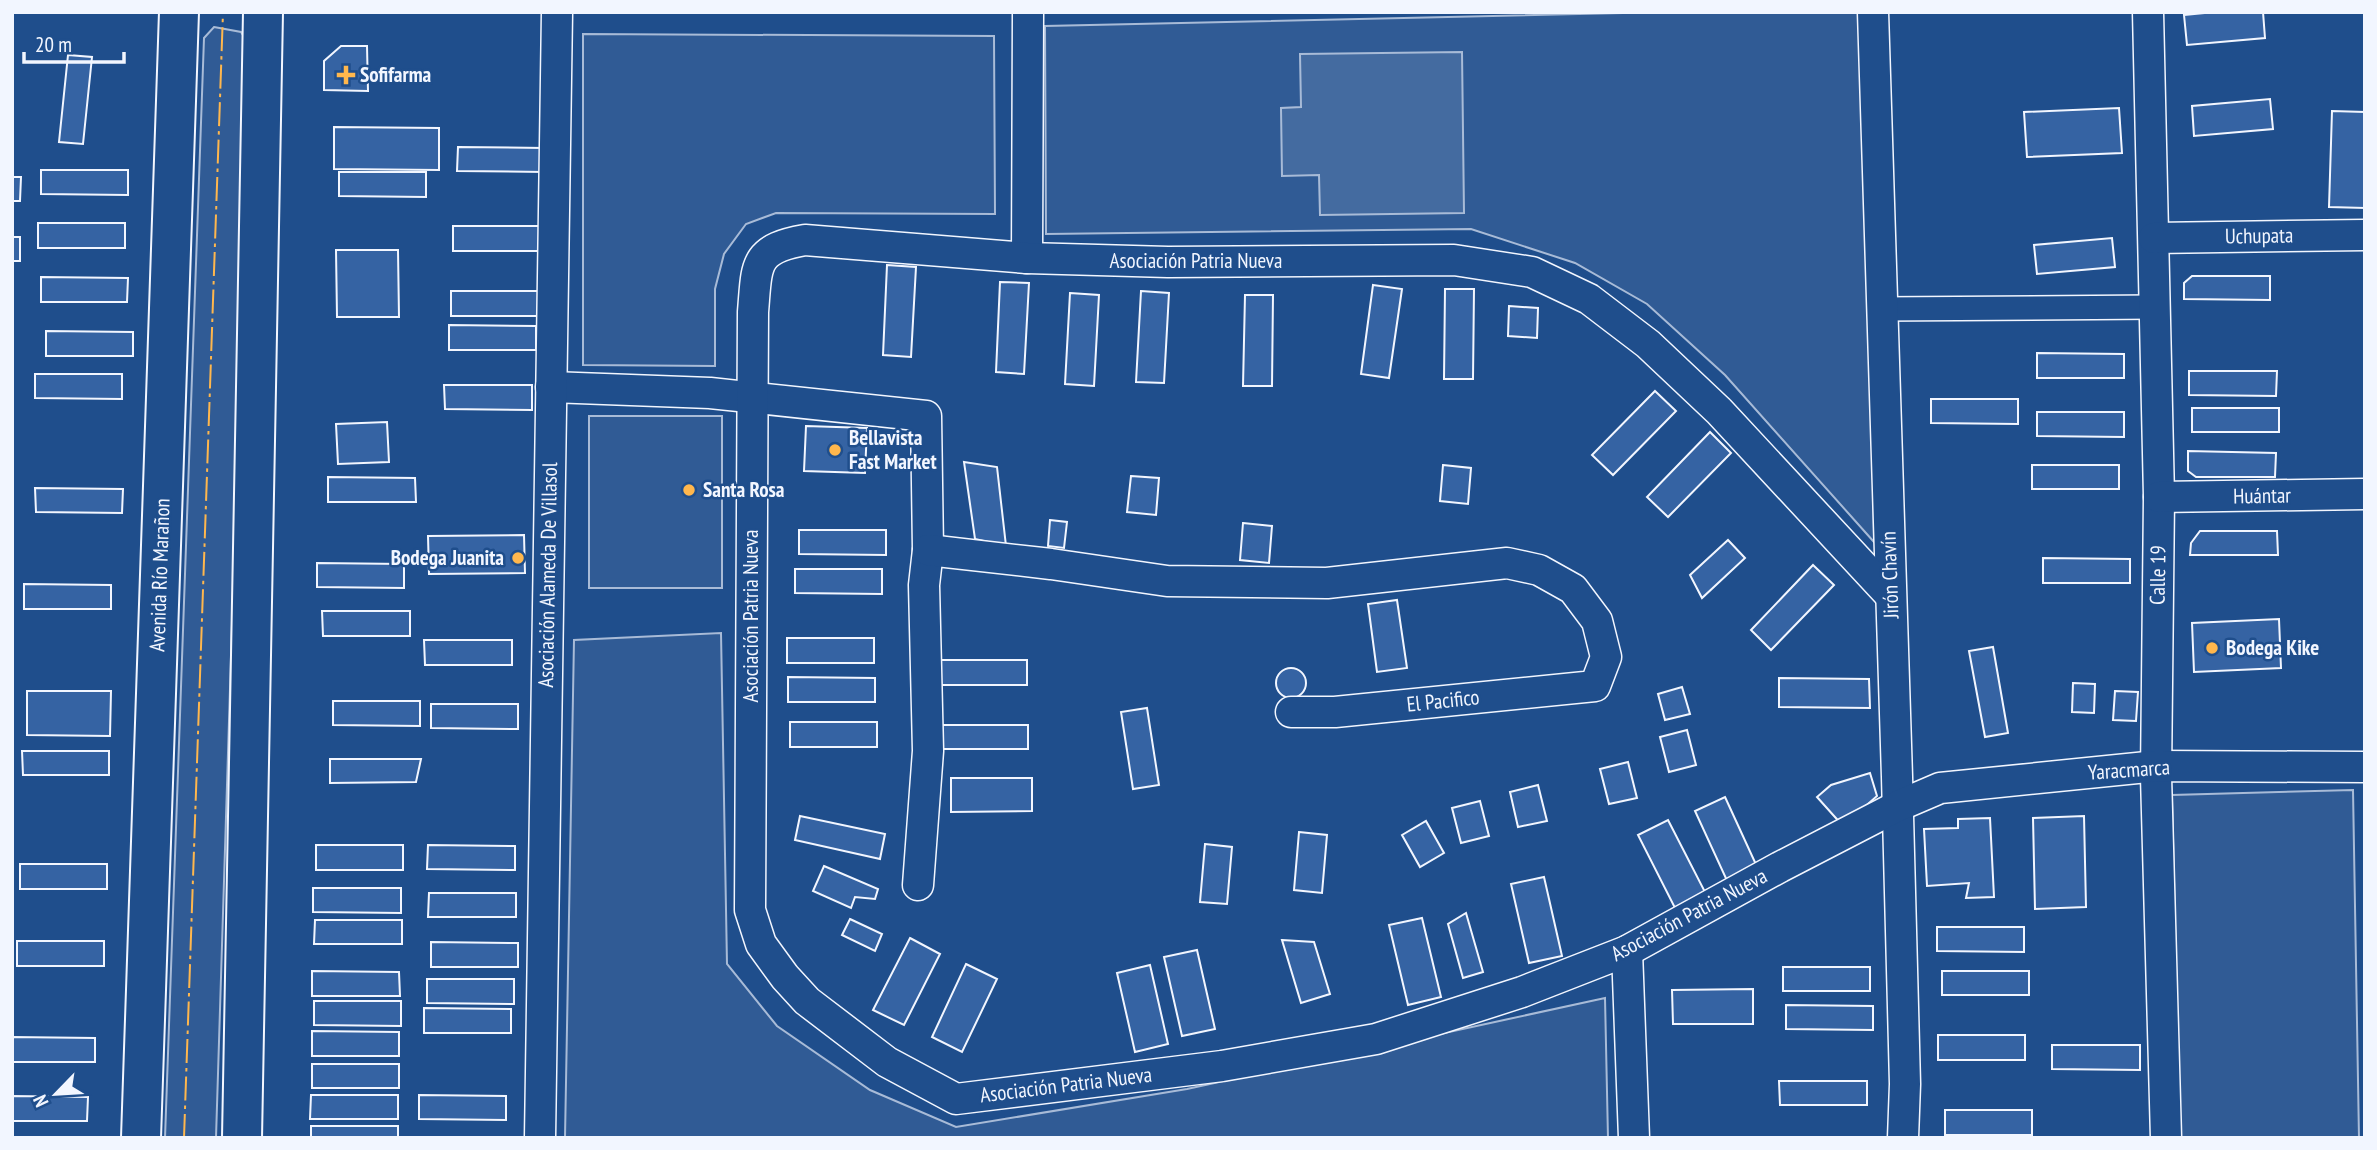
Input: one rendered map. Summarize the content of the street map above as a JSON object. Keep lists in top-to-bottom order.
{
  "streets": {
    "main road": ["Avenida Río Marañon"],
    "street": [
      "Uchupata",
      "Asociación Patria Nueva",
      "Huántar",
      "Asociación Alameda De Villasol",
      "Jirón Chavín",
      "Calle 19",
      "El Pacifico",
      "Yaracmarca"
    ]
  },
  "crossings": [
    ["Uchupata", "Calle 19"],
    ["Asociación Patria Nueva", "Jirón Chavín"],
    ["Asociación Patria Nueva", "Yaracmarca"],
    ["Huántar", "Calle 19"],
    ["Jirón Chavín", "Yaracmarca"],
    ["Calle 19", "Yaracmarca"]
  ],
  "places": {
    "health": ["Sofifarma"],
    "other": [
      "Bellavista Fast Market",
      "Santa Rosa",
      "Bodega Juanita",
      "Bodega Kike"
    ]
  },
  "scale_bar": "20 m",
  "north": "bottom left"
}
